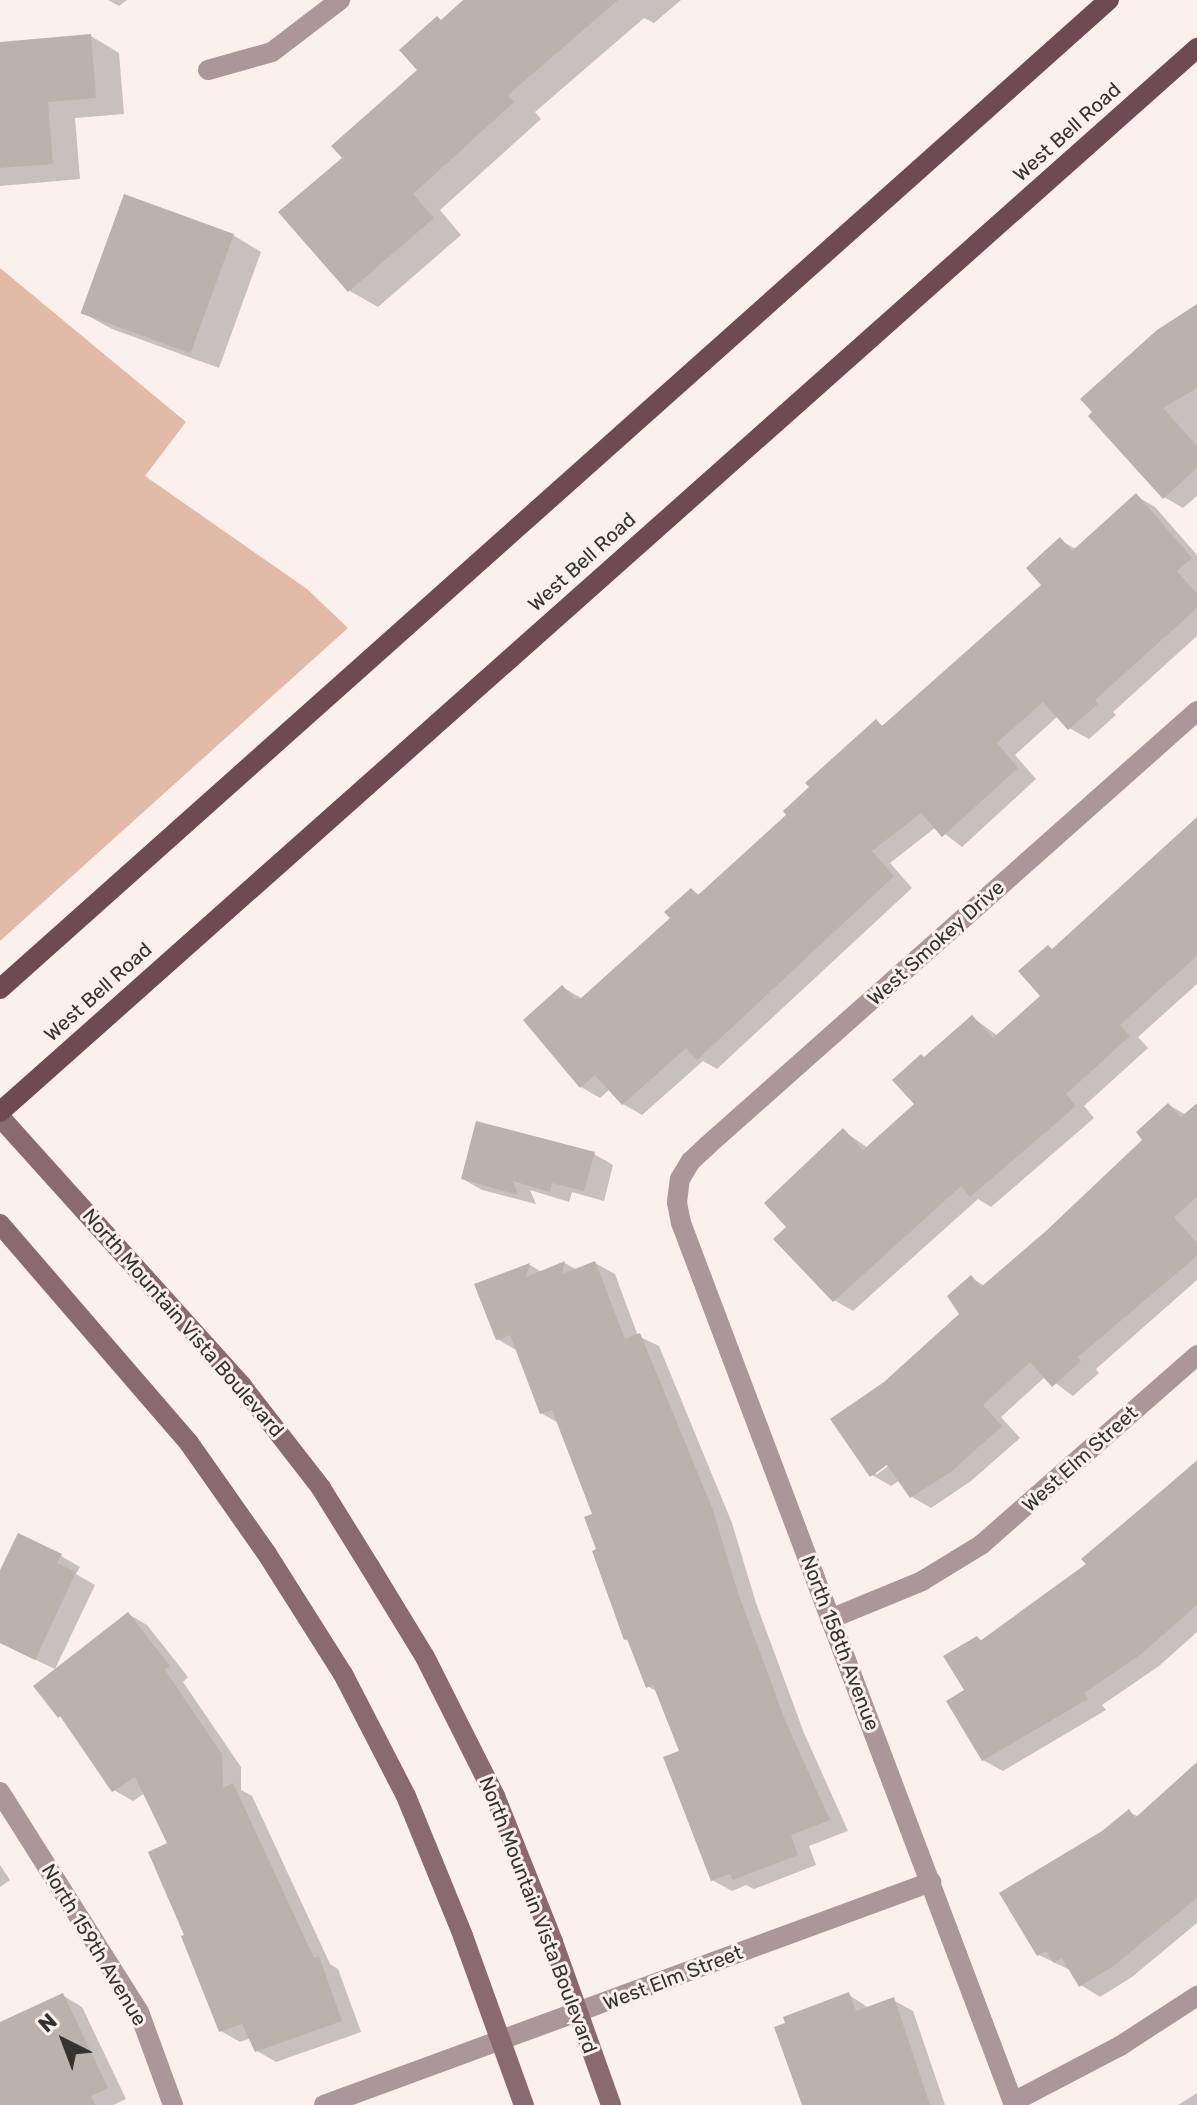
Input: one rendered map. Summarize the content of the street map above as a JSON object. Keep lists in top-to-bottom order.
{
  "streets": {
    "main road": ["West Bell Road"],
    "street": [
      "West Smokey Drive",
      "North Mountain Vista Boulevard",
      "West Elm Street",
      "North 158th Avenue",
      "North 159th Avenue"
    ]
  },
  "crossings": [
    ["West Bell Road", "North Mountain Vista Boulevard"],
    ["West Smokey Drive", "North 158th Avenue"],
    ["North Mountain Vista Boulevard", "West Elm Street"],
    ["West Elm Street", "North 158th Avenue"]
  ],
  "north": "top left"
}
